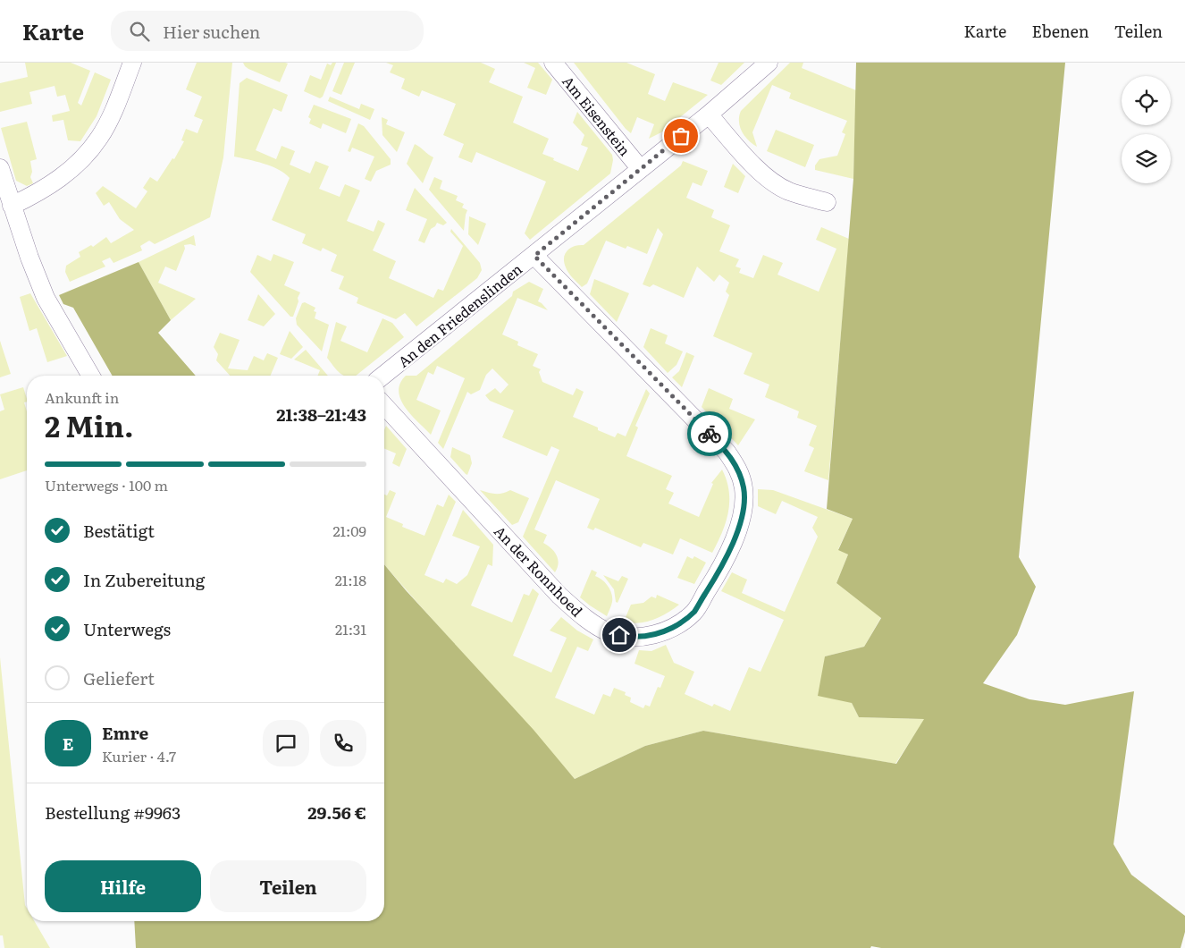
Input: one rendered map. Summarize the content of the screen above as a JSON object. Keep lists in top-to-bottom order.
{
  "streets": {
    "street": ["Am Eisenstein", "An den Friedenslinden", "An der Ronnhoed"]
  },
  "crossings": [
    ["Am Eisenstein", "An den Friedenslinden"],
    ["An den Friedenslinden", "An der Ronnhoed"]
  ],
  "page": {
    "header": "Karte",
    "search": "Hier suchen",
    "nav": ["Karte", "Ebenen", "Teilen"],
    "heading": ["2 Min.", "Ankunft in", "21:38–21:43"],
    "panel": [
      "Emre",
      "Kurier · 4.7",
      "Bestellung #9963",
      "29.56 €"
    ],
    "bar": "Unterwegs · 100 m",
    "list": [
      ["Bestätigt", "21:09"],
      ["In Zubereitung", "21:18"],
      ["Unterwegs", "21:31"],
      "Geliefert"
    ],
    "round": "E",
    "buttons": ["Hilfe", "Teilen"]
  }
}
